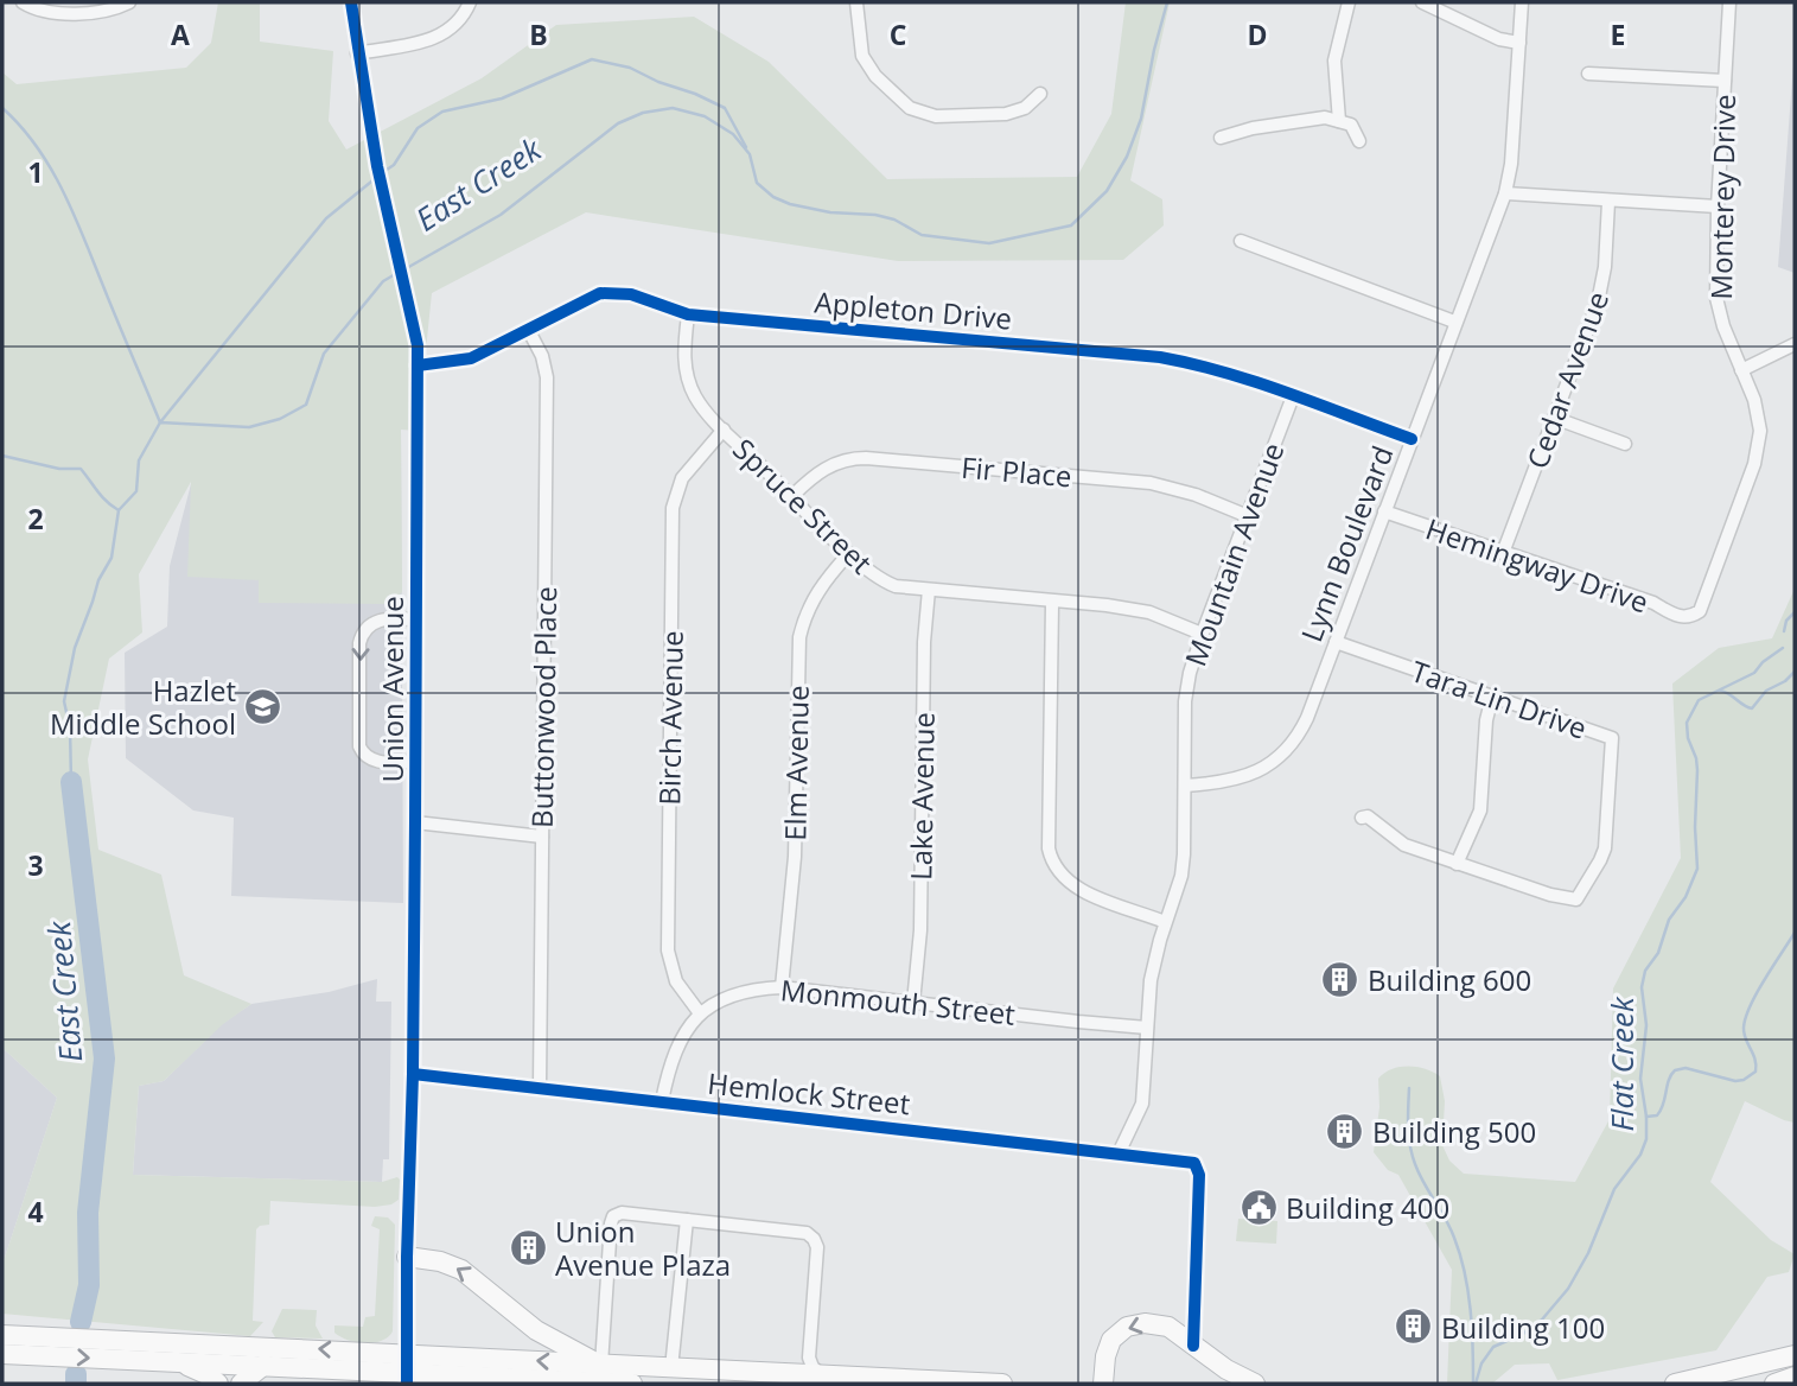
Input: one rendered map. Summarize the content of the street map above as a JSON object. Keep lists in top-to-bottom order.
{
  "streets": {
    "street": [
      "Monterey Drive",
      "Appleton Drive",
      "Cedar Avenue",
      "Fir Place",
      "Spruce Street",
      "Lynn Boulevard",
      "Mountain Avenue",
      "Hemingway Drive",
      "Union Avenue",
      "Tara Lin Drive",
      "Buttonwood Place",
      "Birch Avenue",
      "Elm Avenue",
      "Lake Avenue",
      "Monmouth Street",
      "Hemlock Street"
    ]
  },
  "crossings": [
    ["Monterey Drive", "Hemingway Drive"],
    ["Appleton Drive", "Spruce Street"],
    ["Appleton Drive", "Lynn Boulevard"],
    ["Appleton Drive", "Mountain Avenue"],
    ["Appleton Drive", "Union Avenue"],
    ["Appleton Drive", "Buttonwood Place"],
    ["Cedar Avenue", "Hemingway Drive"],
    ["Fir Place", "Spruce Street"],
    ["Fir Place", "Mountain Avenue"],
    ["Spruce Street", "Mountain Avenue"],
    ["Spruce Street", "Birch Avenue"],
    ["Spruce Street", "Elm Avenue"],
    ["Spruce Street", "Lake Avenue"],
    ["Lynn Boulevard", "Mountain Avenue"],
    ["Lynn Boulevard", "Hemingway Drive"],
    ["Lynn Boulevard", "Tara Lin Drive"],
    ["Mountain Avenue", "Monmouth Street"],
    ["Mountain Avenue", "Hemlock Street"],
    ["Union Avenue", "Hemlock Street"],
    ["Buttonwood Place", "Hemlock Street"],
    ["Birch Avenue", "Monmouth Street"],
    ["Elm Avenue", "Monmouth Street"],
    ["Lake Avenue", "Monmouth Street"],
    ["Monmouth Street", "Hemlock Street"]
  ],
  "water": ["East Creek", "Flat Creek"],
  "places": {
    "school or university": ["Hazlet Middle School"],
    "building": [
      "Building 600",
      "Building 500",
      "Union Avenue Plaza",
      "Building 100"
    ],
    "public building": ["Building 400"]
  },
  "grid": {
    "columns": [
      "A",
      "B",
      "C",
      "D",
      "E"
    ],
    "rows": [
      "1",
      "2",
      "3",
      "4"
    ]
  }
}
